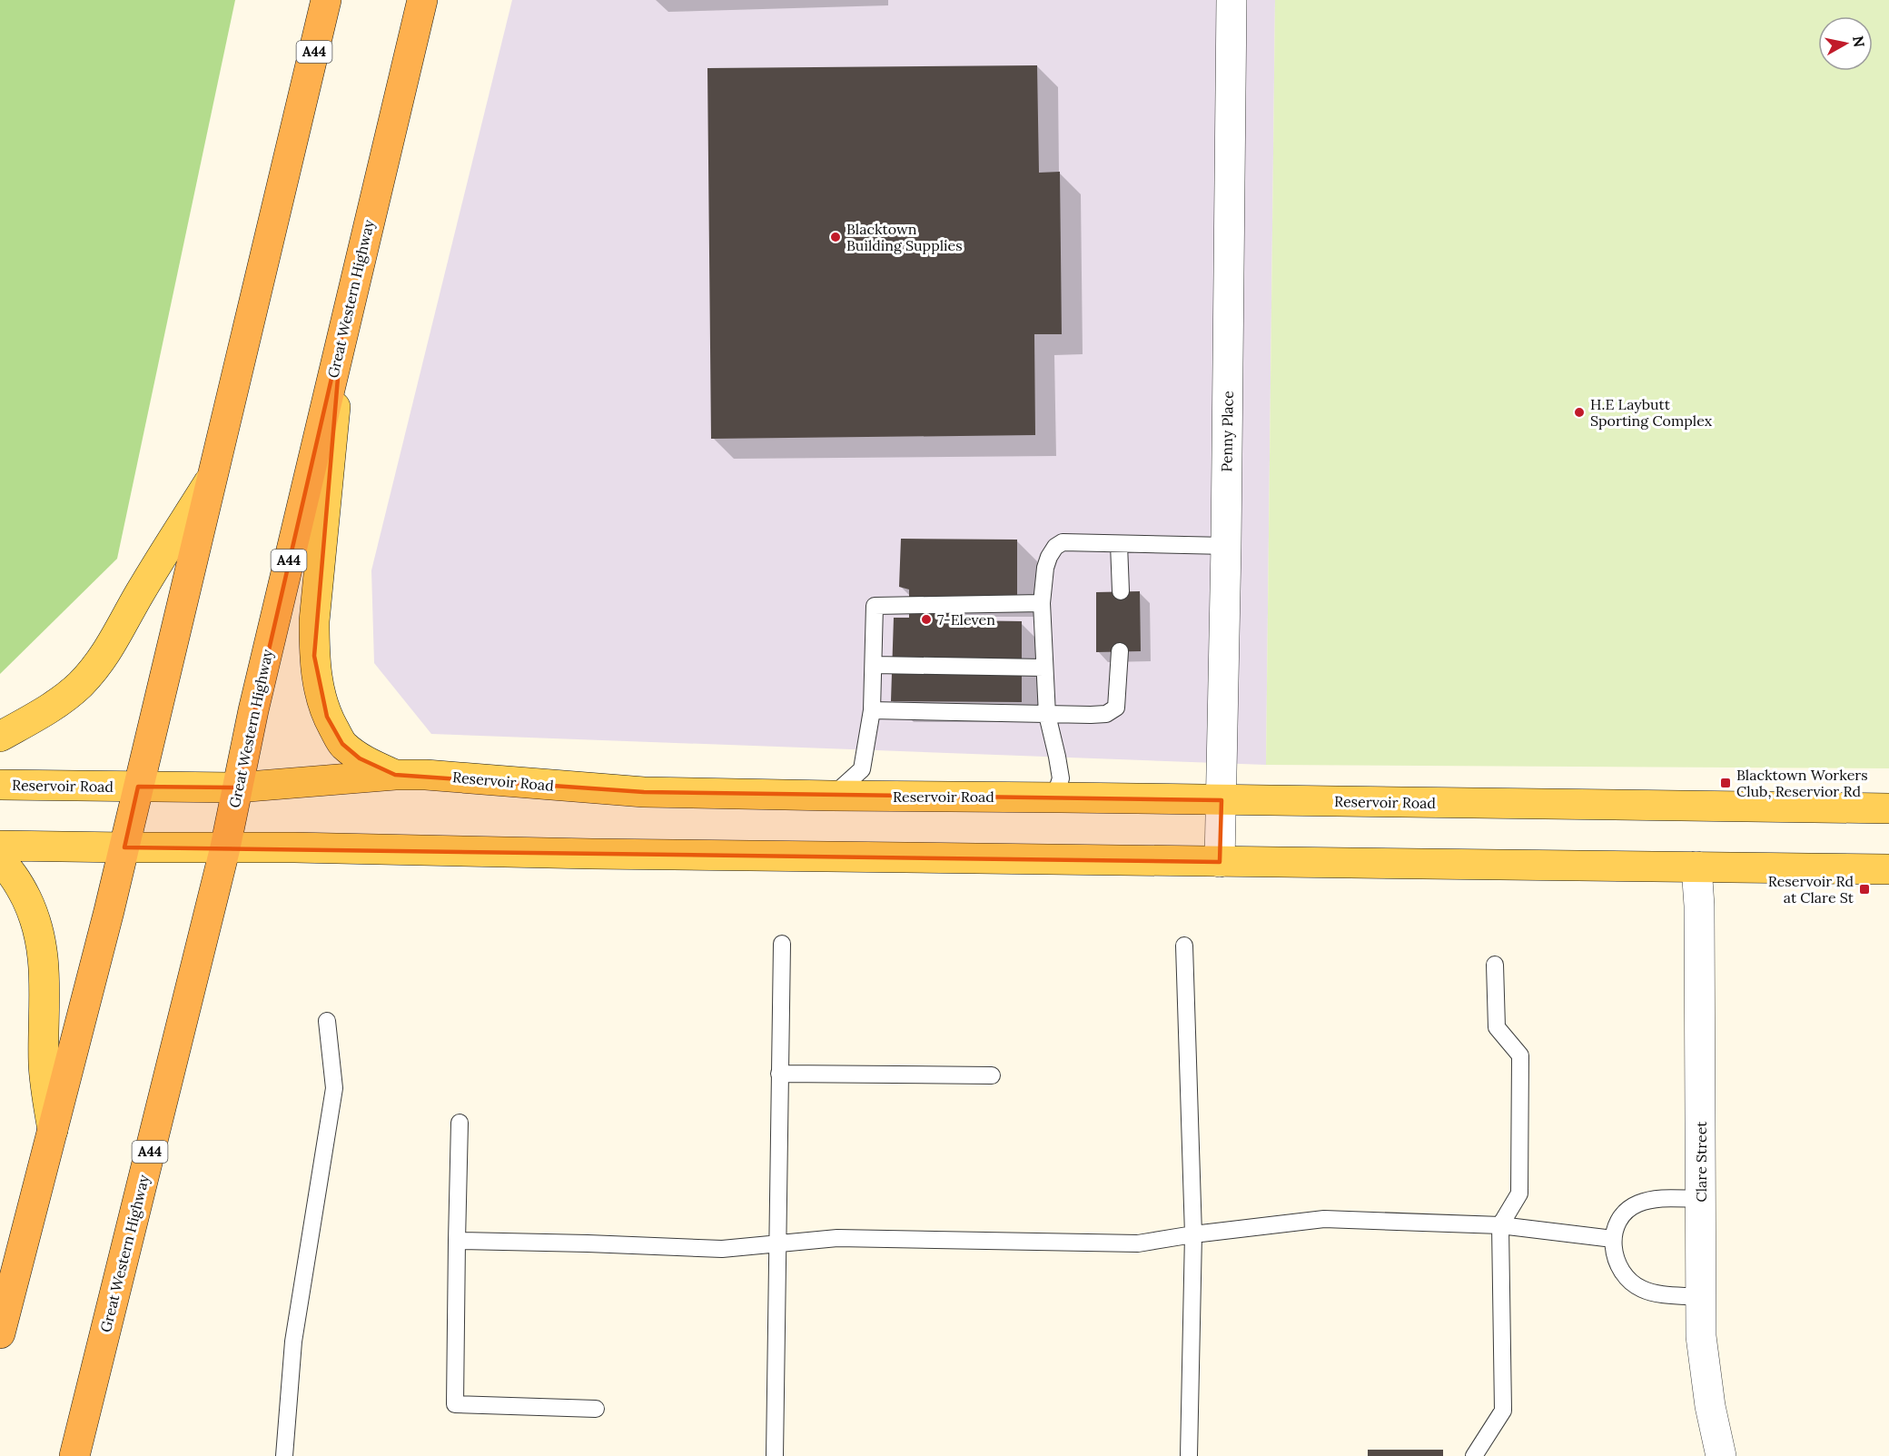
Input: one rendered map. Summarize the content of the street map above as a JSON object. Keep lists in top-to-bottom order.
{
  "streets": {
    "highway": ["A44", "Great Western Highway"],
    "main road": ["Reservoir Road"],
    "street": ["Penny Place", "Clare Street"]
  },
  "crossings": [
    ["A44", "Reservoir Road"],
    ["Great Western Highway", "Reservoir Road"],
    ["Penny Place", "Reservoir Road"]
  ],
  "places": {
    "other": ["Blacktown Building Supplies", "H.E Laybutt Sporting Complex", "7-Eleven"],
    "transit": ["Blacktown Workers Club, Reservior Rd", "Reservoir Rd at Clare St"]
  },
  "north": "right"
}
